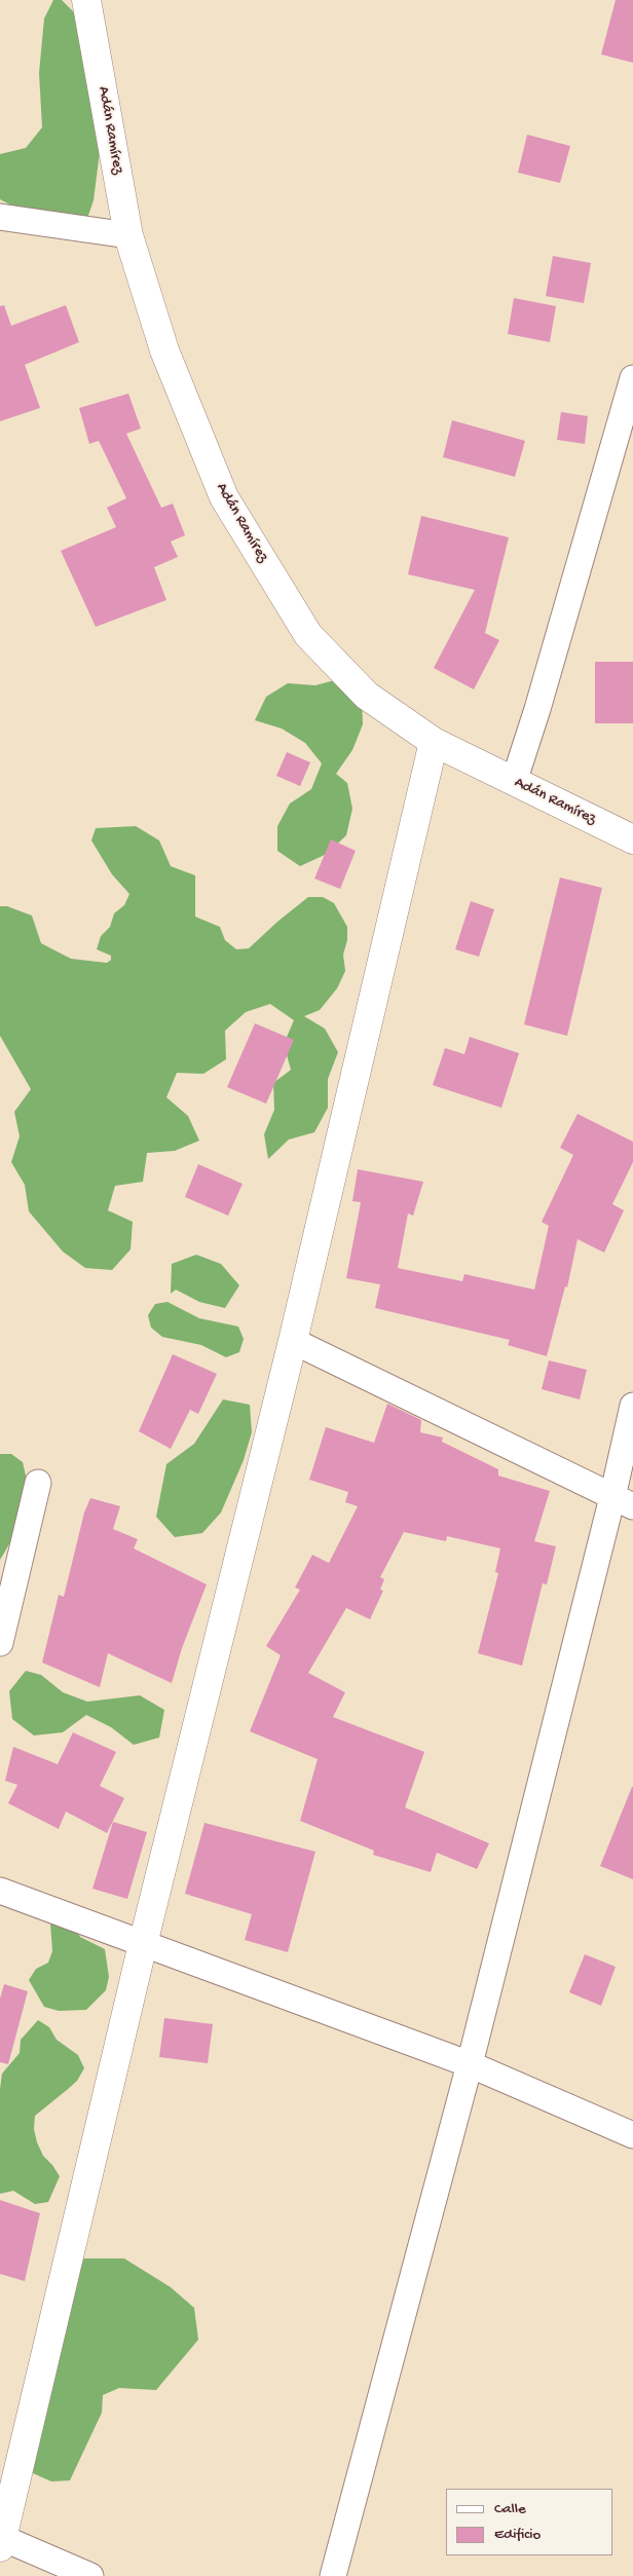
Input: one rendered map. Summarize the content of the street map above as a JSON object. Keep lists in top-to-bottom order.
{
  "streets": {
    "street": ["Adán Ramírez"]
  },
  "legend": ["Calle", "Edificio"]
}
